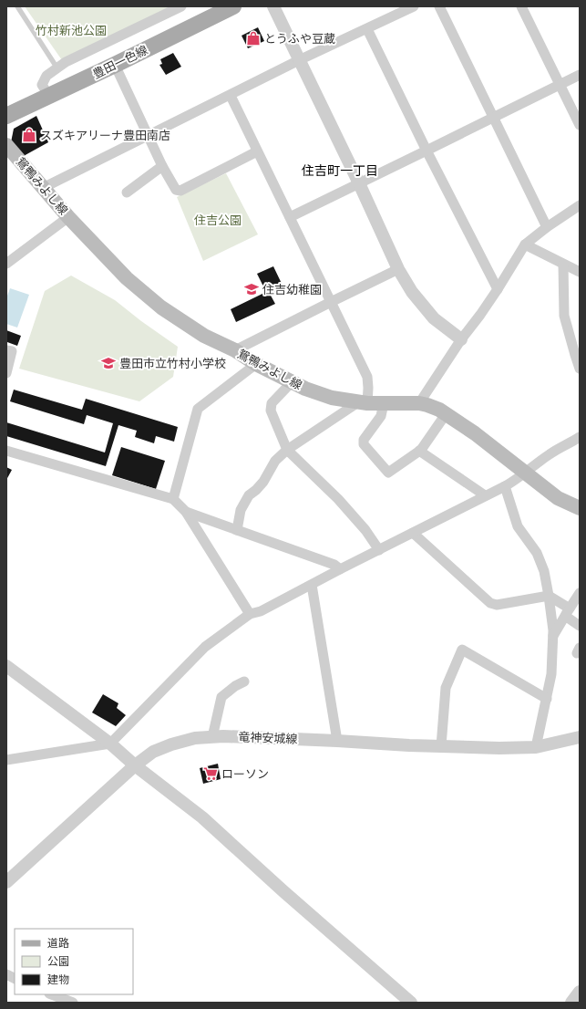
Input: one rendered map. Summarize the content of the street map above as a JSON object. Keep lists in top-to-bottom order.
{
  "streets": {
    "main road": ["豊田一色線", "鴛鴨みよし線"],
    "street": ["竜神安城線"]
  },
  "districts": ["住吉町一丁目"],
  "parks": ["竹村新池公園", "住吉公園"],
  "places": {
    "shop": ["とうふや豆蔵", "スズキアリーナ豊田南店"],
    "school or university": ["住吉幼稚園", "豊田市立竹村小学校"],
    "supermarket": ["ローソン"]
  },
  "legend": ["道路", "公園", "建物"]
}
